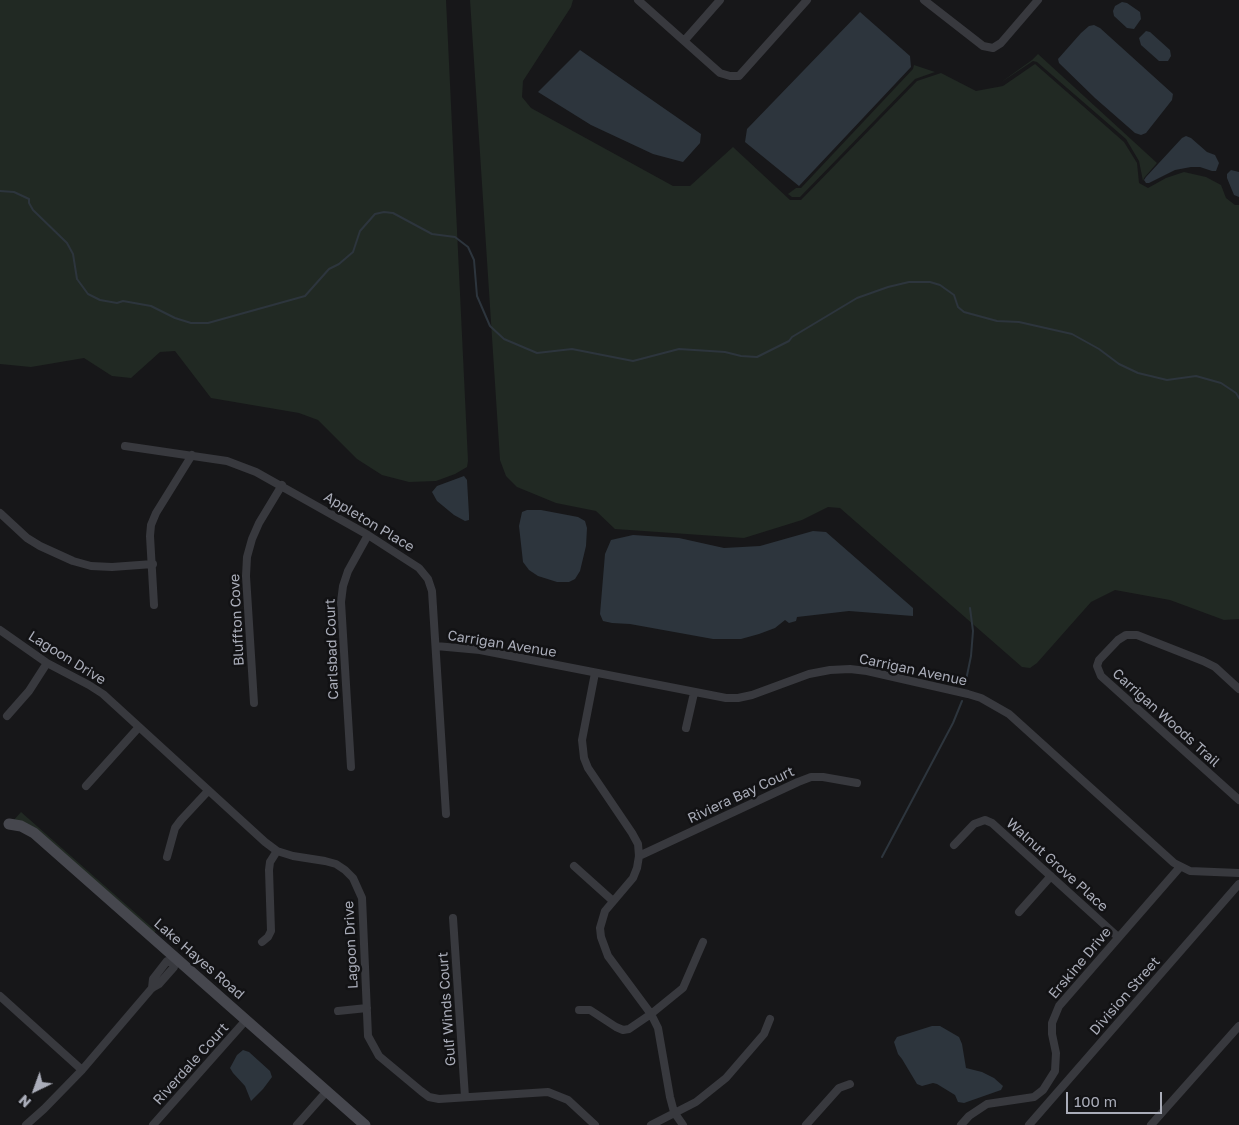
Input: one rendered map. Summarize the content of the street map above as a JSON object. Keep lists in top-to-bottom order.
{
  "streets": {
    "street": [
      "Appleton Place",
      "Bluffton Cove",
      "Carrigan Avenue",
      "Carlsbad Court",
      "Lagoon Drive",
      "Carrigan Woods Trail",
      "Riviera Bay Court",
      "Walnut Grove Place",
      "Lake Hayes Road",
      "Erskine Drive",
      "Division Street",
      "Gulf Winds Court",
      "Riverdale Court"
    ]
  },
  "crossings": [
    ["Appleton Place", "Bluffton Cove"],
    ["Appleton Place", "Carrigan Avenue"],
    ["Appleton Place", "Carlsbad Court"],
    ["Carrigan Avenue", "Erskine Drive"],
    ["Lagoon Drive", "Gulf Winds Court"],
    ["Walnut Grove Place", "Erskine Drive"],
    ["Lake Hayes Road", "Riverdale Court"]
  ],
  "scale_bar": "100 m",
  "north": "bottom left"
}
